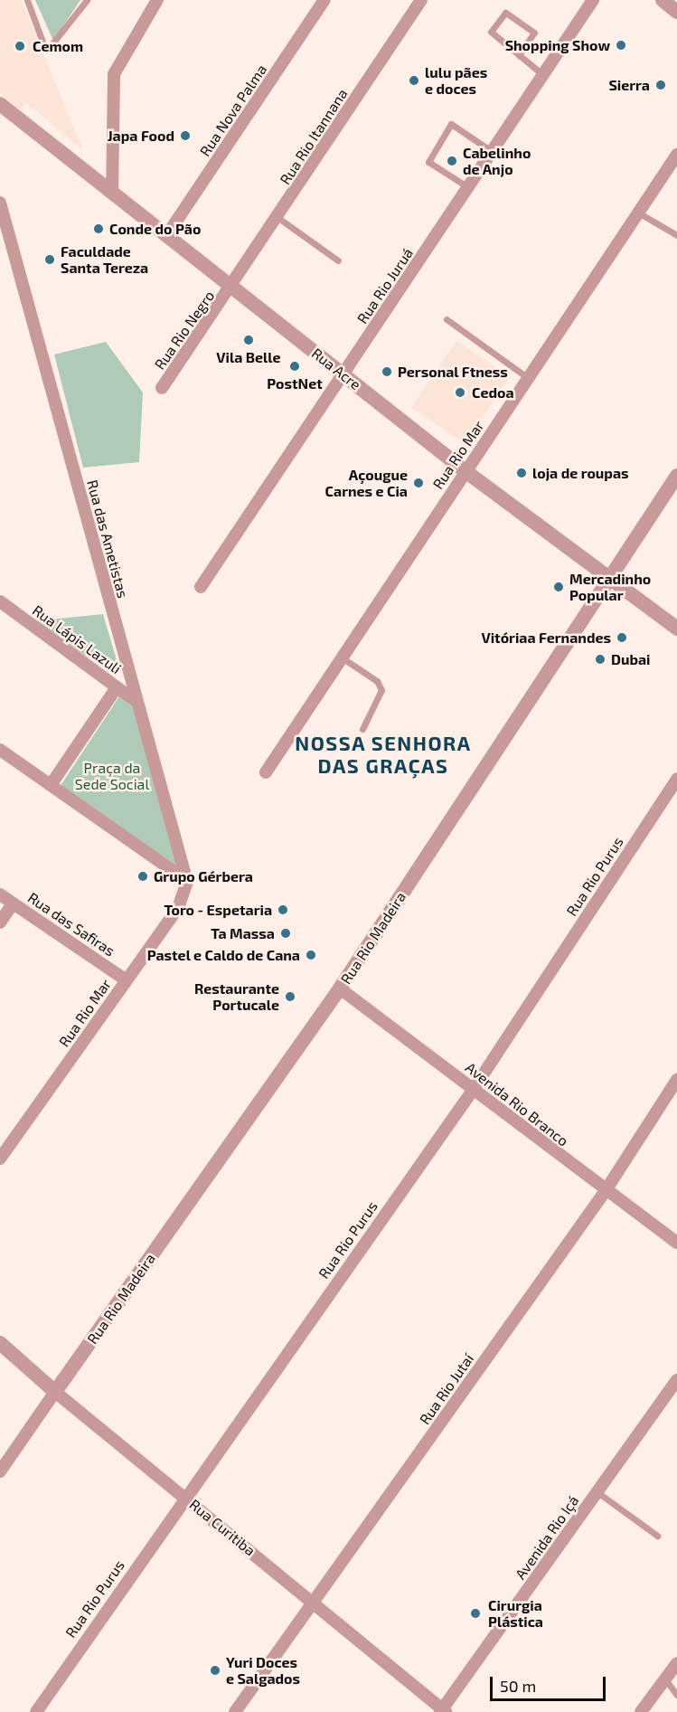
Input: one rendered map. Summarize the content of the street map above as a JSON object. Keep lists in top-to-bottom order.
{
  "streets": {
    "street": [
      "Rua Nova Palma",
      "Rua Rio Itannana",
      "Rua Rio Juruá",
      "Rua Rio Negro",
      "Rua Acre",
      "Rua Rio Mar",
      "Rua das Ametistas",
      "Rua Lápis Lazuli",
      "Rua Rio Purus",
      "Rua das Safiras",
      "Rua Rio Madeira",
      "Avenida Rio Branco",
      "Rua Rio Jutaí",
      "Rua Curitiba",
      "Avenida Rio Içá"
    ]
  },
  "crossings": [
    ["Rua Nova Palma", "Rua Acre"],
    ["Rua Rio Itannana", "Rua Rio Negro"],
    ["Rua Rio Itannana", "Rua Acre"],
    ["Rua Rio Juruá", "Rua Acre"],
    ["Rua Rio Negro", "Rua Acre"],
    ["Rua Acre", "Rua Rio Mar"],
    ["Rua Acre", "Rua Rio Madeira"],
    ["Rua Rio Mar", "Rua das Ametistas"],
    ["Rua Rio Mar", "Rua das Safiras"],
    ["Rua das Ametistas", "Rua Lápis Lazuli"],
    ["Rua Rio Purus", "Avenida Rio Branco"],
    ["Rua Rio Purus", "Rua Curitiba"],
    ["Rua Rio Madeira", "Avenida Rio Branco"],
    ["Rua Rio Madeira", "Rua Curitiba"],
    ["Avenida Rio Branco", "Rua Rio Jutaí"],
    ["Rua Rio Jutaí", "Rua Curitiba"],
    ["Rua Curitiba", "Avenida Rio Içá"]
  ],
  "districts": ["NOSSA SENHORA DAS GRAÇAS"],
  "parks": ["Praça da Sede Social"],
  "places": [
    "Shopping Show",
    "Cemom",
    "lulu pães e doces",
    "Sierra",
    "Japa Food",
    "Cabelinho de Anjo",
    "Conde do Pão",
    "Faculdade Santa Tereza",
    "Vila Belle",
    "PostNet",
    "Personal Ftness",
    "Cedoa",
    "loja de roupas",
    "Açougue Carnes e Cia",
    "Mercadinho Popular",
    "Vitóriaa Fernandes",
    "Dubai",
    "Grupo Gérbera",
    "Toro - Espetaria",
    "Ta Massa",
    "Pastel e Caldo de Cana",
    "Restaurante Portucale",
    "Cirurgia Plástica",
    "Yuri Doces e Salgados"
  ],
  "scale_bar": "50 m"
}
